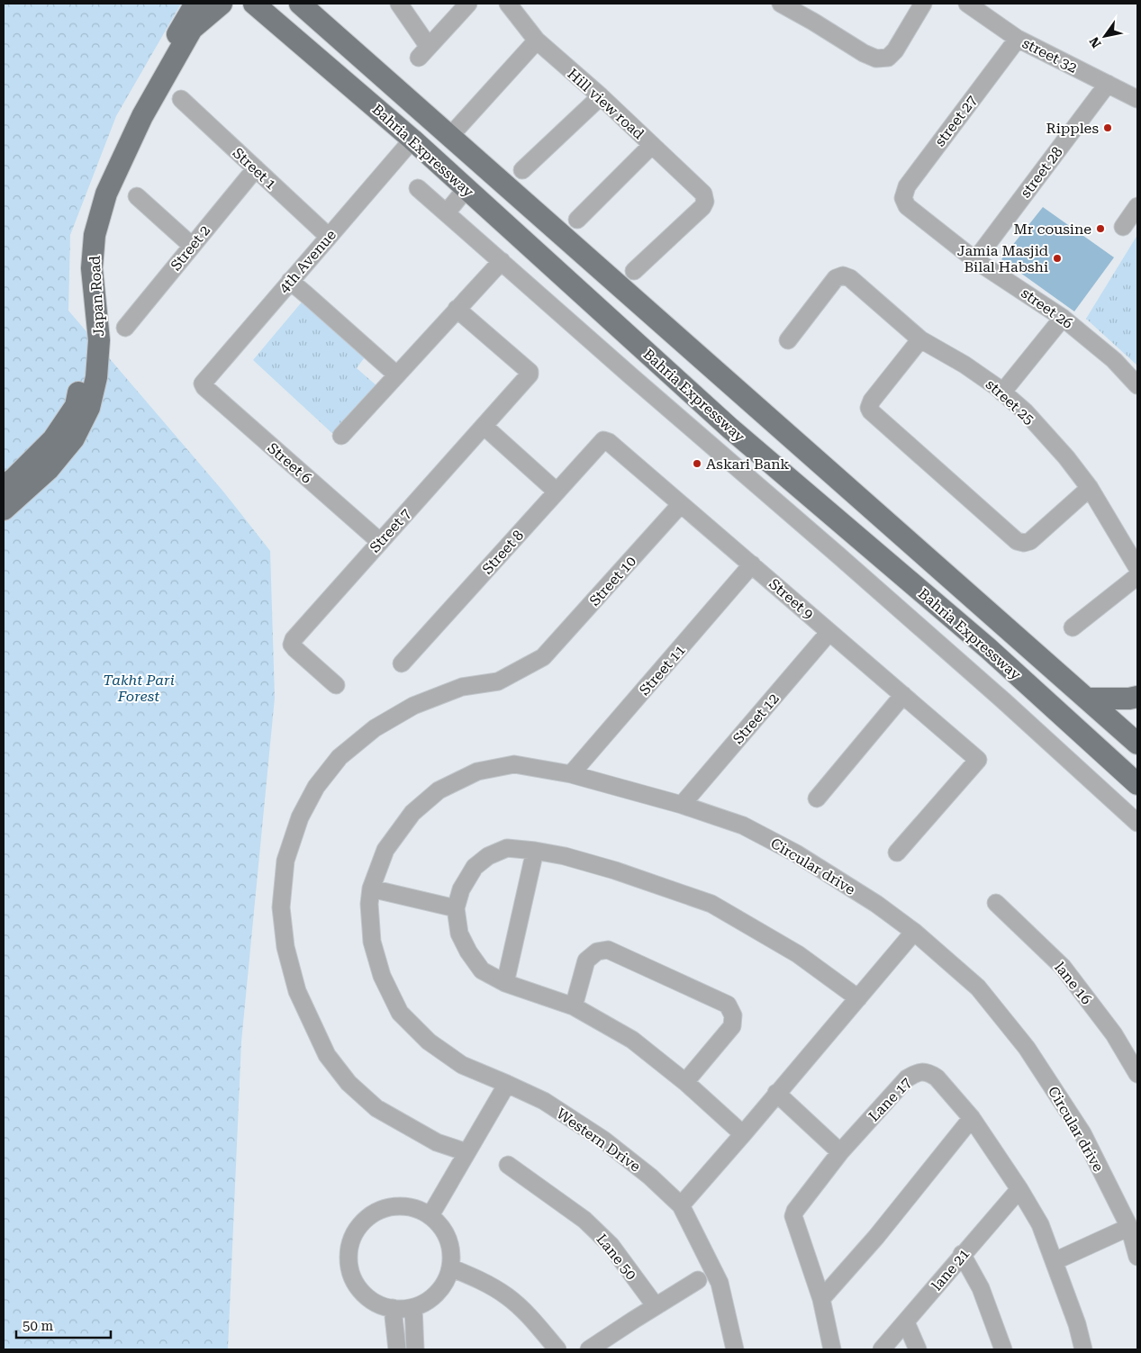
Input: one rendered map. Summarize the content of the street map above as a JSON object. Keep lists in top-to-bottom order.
{
  "streets": {
    "main road": ["Bahria Expressway", "Japan Road"],
    "street": [
      "street 32",
      "Hill view road",
      "street 27",
      "Street 1",
      "street 28",
      "Street 2",
      "4th Avenue",
      "street 26",
      "street 25",
      "Street 6",
      "Street 7",
      "Street 8",
      "Street 10",
      "Street 9",
      "Street 11",
      "Street 12",
      "Circular drive",
      "lane 16",
      "Lane 17",
      "Western Drive",
      "Lane 50",
      "lane 21"
    ]
  },
  "crossings": [
    ["street 32", "street 27"],
    ["street 32", "street 28"],
    ["street 27", "street 26"],
    ["Bahria Expressway", "4th Avenue"],
    ["Street 1", "Street 2"],
    ["Street 1", "4th Avenue"],
    ["street 28", "street 26"],
    ["4th Avenue", "Street 6"],
    ["Street 6", "Street 7"],
    ["Street 8", "Street 9"],
    ["Street 10", "Street 9"],
    ["Street 9", "Street 11"],
    ["Street 9", "Street 12"],
    ["Street 11", "Circular drive"],
    ["Street 12", "Circular drive"],
    ["Circular drive", "Western Drive"],
    ["Lane 17", "lane 21"]
  ],
  "parks": ["Takht Pari Forest"],
  "places": [
    "Ripples",
    "Mr cousine",
    "Jamia Masjid Bilal Habshi",
    "Askari Bank"
  ],
  "scale_bar": "50 m",
  "north": "bottom left"
}
